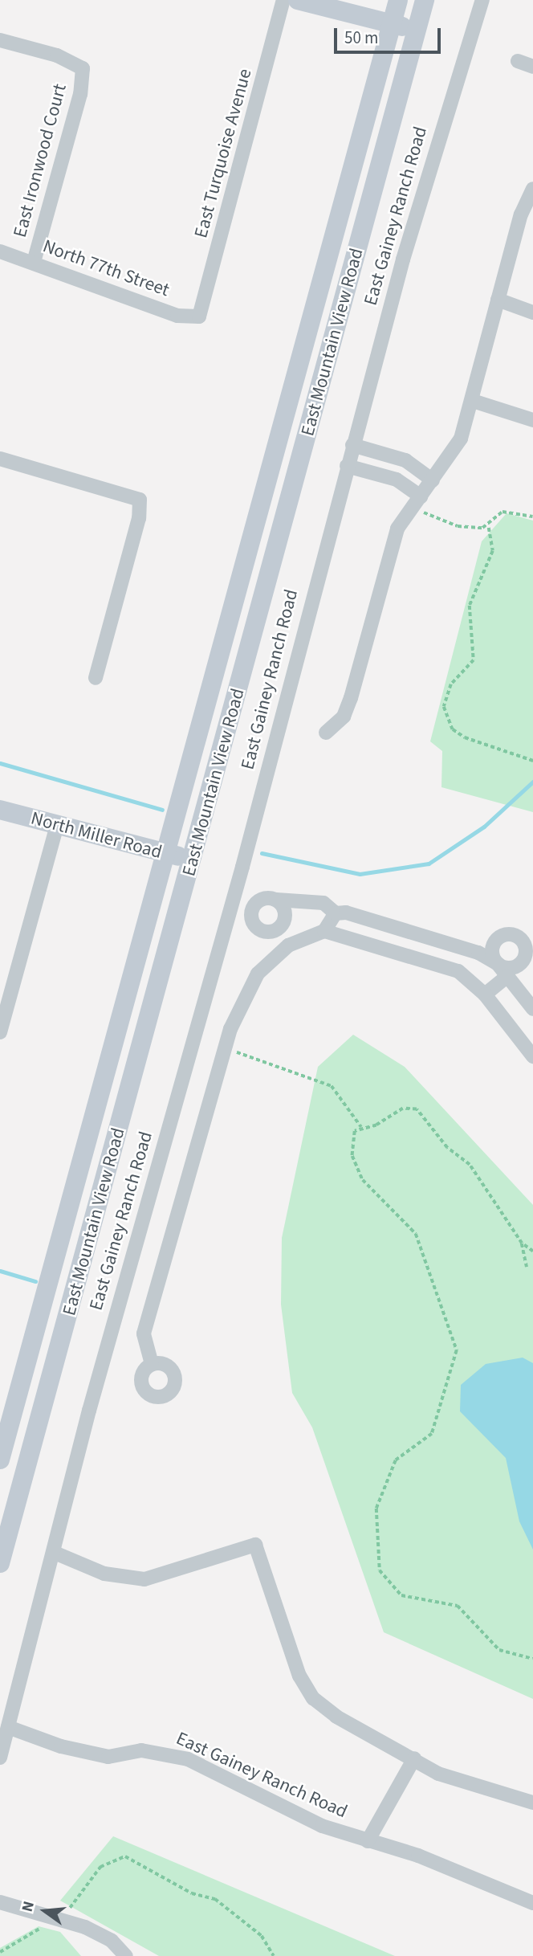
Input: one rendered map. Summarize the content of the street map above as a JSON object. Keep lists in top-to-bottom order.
{
  "streets": {
    "main road": ["East Mountain View Road", "North Miller Road"],
    "street": [
      "East Turquoise Avenue",
      "East Ironwood Court",
      "East Gainey Ranch Road",
      "North 77th Street"
    ]
  },
  "crossings": [
    ["East Turquoise Avenue", "North 77th Street"],
    ["East Ironwood Court", "North 77th Street"],
    ["East Mountain View Road", "North Miller Road"]
  ],
  "scale_bar": "50 m",
  "north": "left"
}
